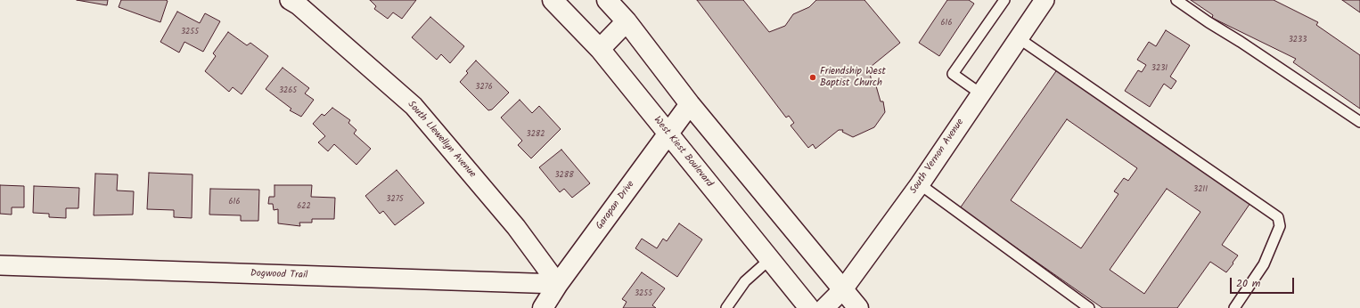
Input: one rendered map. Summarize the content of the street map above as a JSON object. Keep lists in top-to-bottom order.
{
  "streets": {
    "main road": ["West Kiest Boulevard", "Garapan Drive"],
    "street": ["South Llewellyn Avenue", "South Vernon Avenue", "Dogwood Trail"]
  },
  "crossings": [
    ["South Llewellyn Avenue", "Garapan Drive"],
    ["South Llewellyn Avenue", "Dogwood Trail"],
    ["West Kiest Boulevard", "Garapan Drive"],
    ["Garapan Drive", "Dogwood Trail"]
  ],
  "places": ["Friendship West Baptist Church"],
  "house_numbers": [
    "616",
    "3255",
    "3233",
    "3231",
    "3276",
    "3265",
    "3282",
    "3288",
    "3211",
    "3275",
    "616",
    "622",
    "3255"
  ],
  "scale_bar": "20 m"
}
